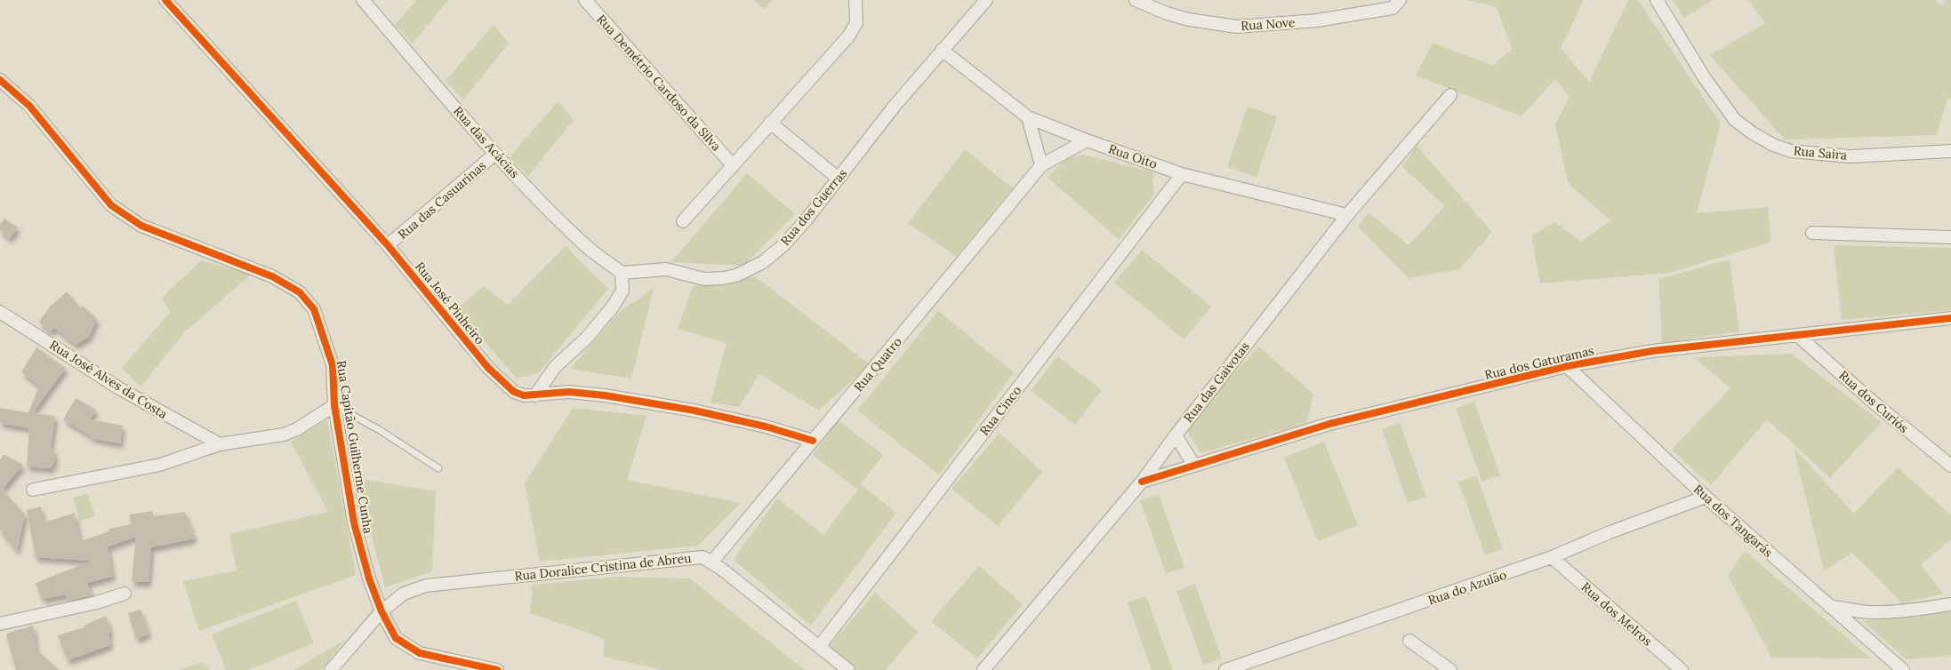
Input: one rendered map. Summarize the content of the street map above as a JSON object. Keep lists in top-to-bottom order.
{
  "streets": {
    "street": [
      "Rua Nove",
      "Rua Demétrio Cardoso da Silva",
      "Rua das Acácias",
      "Rua Saira",
      "Rua Oito",
      "Rua das Casuarinas",
      "Rua dos Guerras",
      "Rua José Pinheiro",
      "Rua dos Gaturamas",
      "Rua Quatro",
      "Rua José Alves da Costa",
      "Rua das Gaivotas",
      "Rua dos Curiós",
      "Rua Cinco",
      "Rua Capitão Guilherme Cunha",
      "Rua dos Tangarás",
      "Rua Doralice Cristina de Abreu",
      "Rua do Azulão",
      "Rua dos Melros"
    ]
  },
  "crossings": [
    ["Rua das Acácias", "Rua das Casuarinas"],
    ["Rua das Acácias", "Rua dos Guerras"],
    ["Rua Oito", "Rua dos Guerras"],
    ["Rua Oito", "Rua Quatro"],
    ["Rua Oito", "Rua das Gaivotas"],
    ["Rua Oito", "Rua Cinco"],
    ["Rua das Casuarinas", "Rua José Pinheiro"],
    ["Rua José Pinheiro", "Rua Quatro"],
    ["Rua dos Gaturamas", "Rua das Gaivotas"],
    ["Rua dos Gaturamas", "Rua dos Curiós"],
    ["Rua dos Gaturamas", "Rua dos Tangarás"],
    ["Rua Quatro", "Rua Doralice Cristina de Abreu"],
    ["Rua Cinco", "Rua Doralice Cristina de Abreu"],
    ["Rua Capitão Guilherme Cunha", "Rua Doralice Cristina de Abreu"],
    ["Rua dos Tangarás", "Rua do Azulão"],
    ["Rua do Azulão", "Rua dos Melros"]
  ]
}
